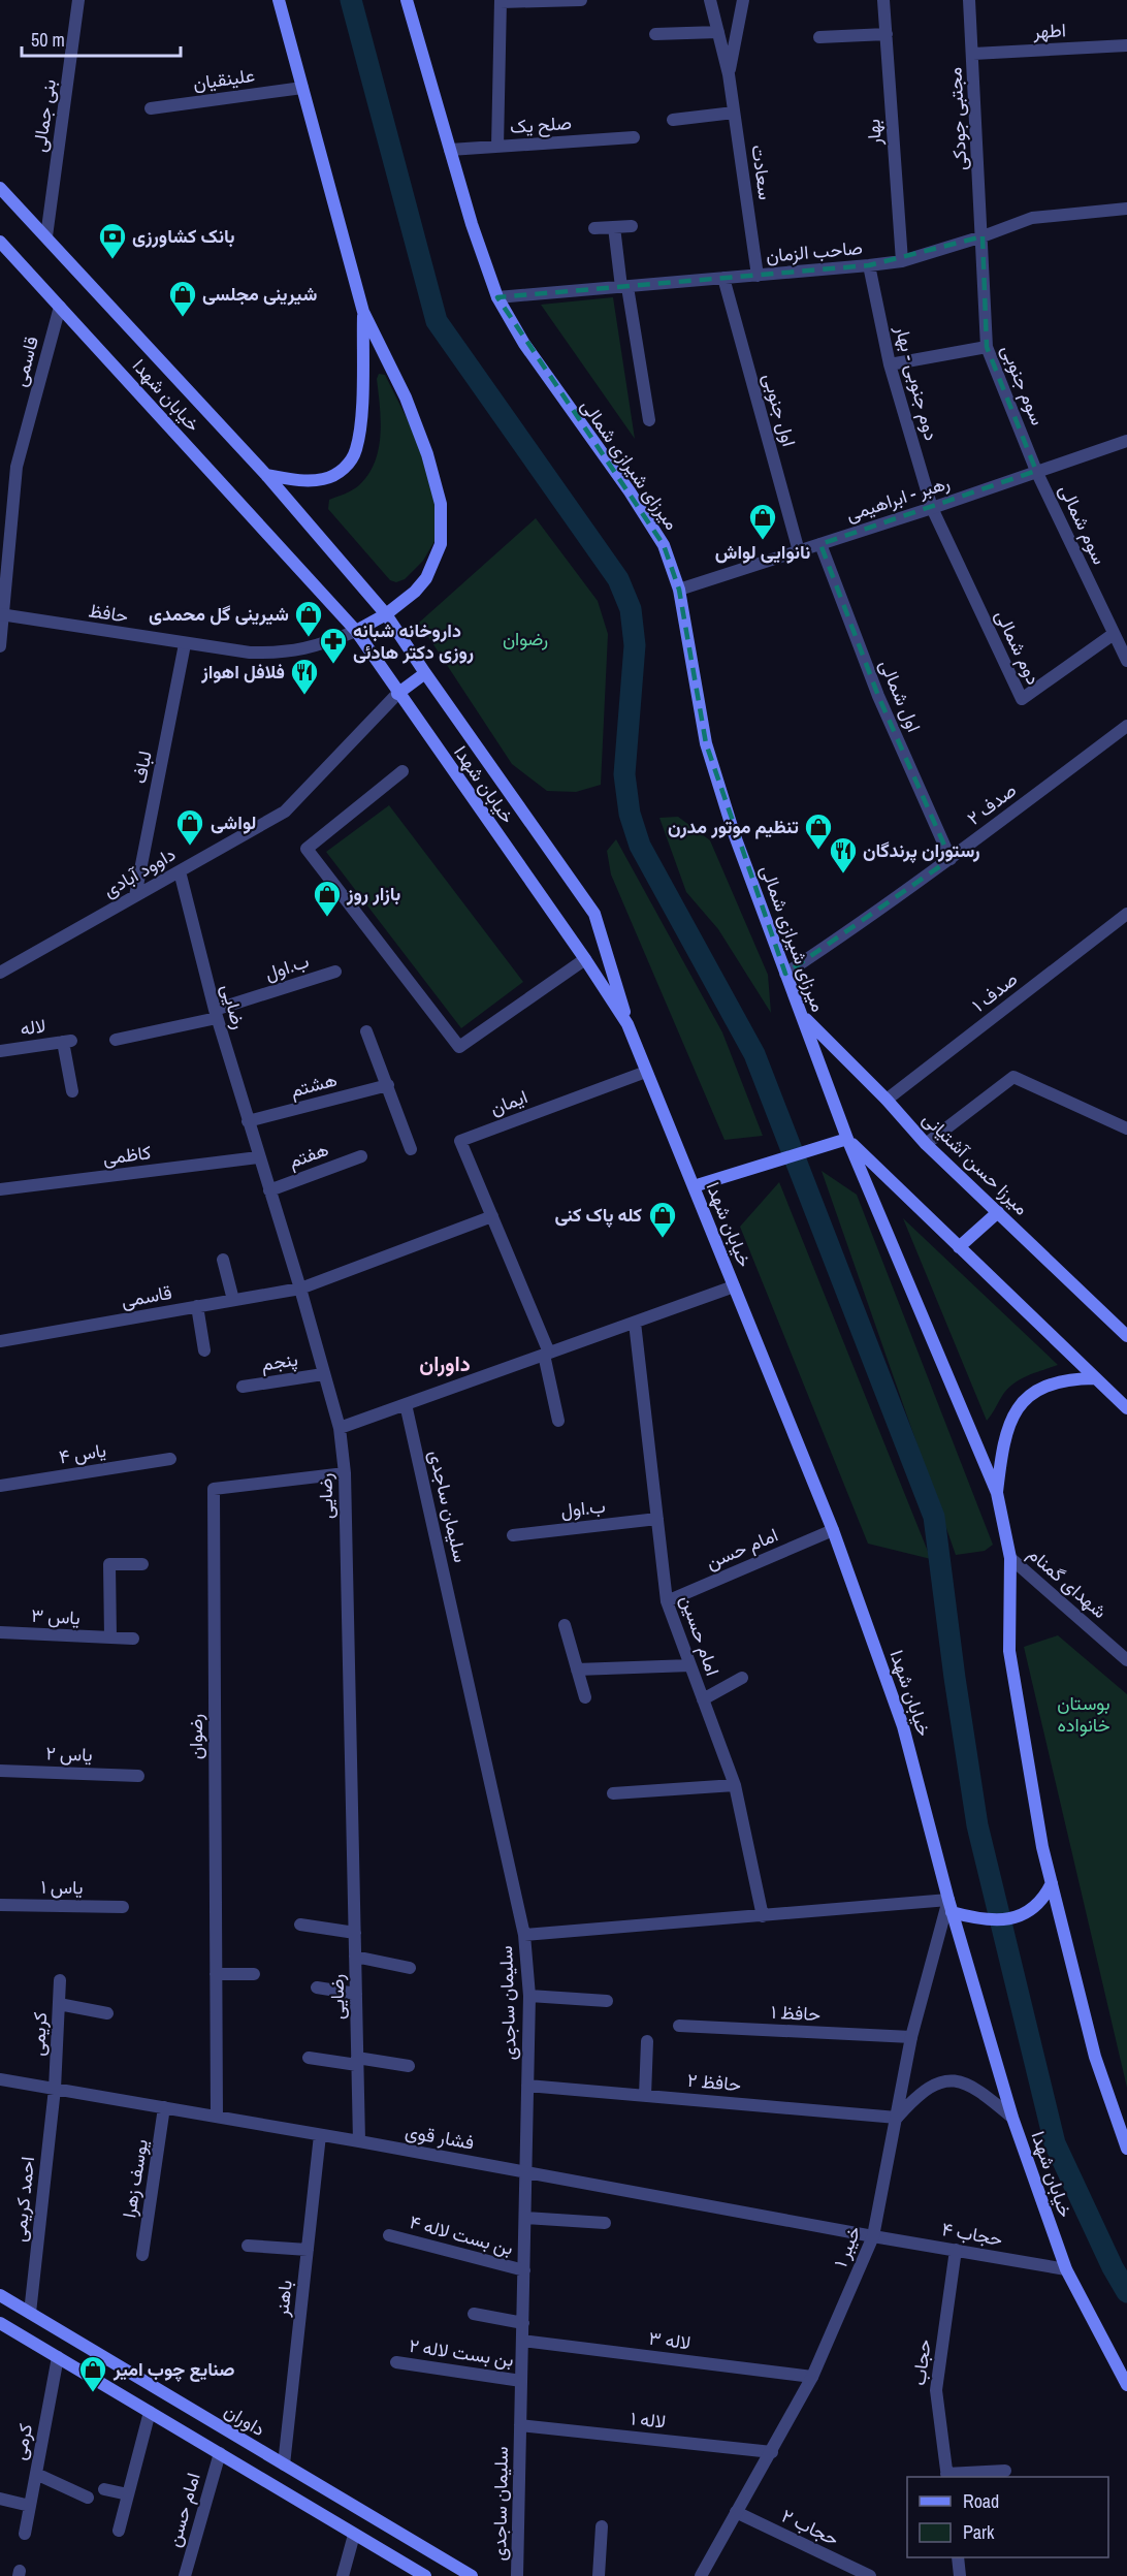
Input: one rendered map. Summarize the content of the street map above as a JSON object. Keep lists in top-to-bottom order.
{
  "streets": {
    "main road": [
      "خیابان شهدا",
      "میرزای شیرازی شمالی",
      "میرزا حسن آشتیانی",
      "داوران"
    ],
    "street": [
      "اطهر",
      "علینقیان",
      "بنی جمالی",
      "مجتبی جودکی",
      "صلح یک",
      "بهار",
      "سعادت",
      "صاحب الزمان",
      "قاسمی",
      "دوم جنوبی - بهار",
      "سوم جنوبی",
      "اول جنوبی",
      "رهبر - ابراهیمی",
      "سوم شمالی",
      "حافظ",
      "دوم شمالی",
      "اول شمالی",
      "لباف",
      "صدف ۲",
      "داوود آبادی",
      "ب.اول",
      "صدف ۱",
      "رضایی",
      "لاله",
      "هشتم",
      "ایمان",
      "کاظمی",
      "هفتم",
      "پنجم",
      "یاس ۴",
      "سلیمان ساجدی",
      "امام حسن",
      "شهدای گمنام",
      "یاس ۳",
      "امام حسین",
      "رضوان",
      "یاس ۲",
      "یاس ۱",
      "حافظ ۱",
      "کریمی",
      "حافظ ۲",
      "فشار قوی",
      "یوسف زهرا",
      "احمد کریمی",
      "حجاب ۴",
      "بن بست لاله ۴",
      "خیبر ۱",
      "باهنر",
      "لاله ۳",
      "بن بست لاله ۲",
      "حجاب",
      "لاله ۱",
      "کرمی",
      "حجاب ۲"
    ]
  },
  "crossings": [
    ["اطهر", "مجتبی جودکی"],
    ["بنی جمالی", "خیابان شهدا"],
    ["مجتبی جودکی", "صاحب الزمان"],
    ["مجتبی جودکی", "سوم جنوبی"],
    ["صلح یک", "میرزای شیرازی شمالی"],
    ["بهار", "صاحب الزمان"],
    ["سعادت", "صاحب الزمان"],
    ["صاحب الزمان", "دوم جنوبی - بهار"],
    ["صاحب الزمان", "سوم جنوبی"],
    ["صاحب الزمان", "اول جنوبی"],
    ["صاحب الزمان", "میرزای شیرازی شمالی"],
    ["قاسمی", "خیابان شهدا"],
    ["قاسمی", "حافظ"],
    ["قاسمی", "رضایی"],
    ["دوم جنوبی - بهار", "رهبر - ابراهیمی"],
    ["دوم جنوبی - بهار", "دوم شمالی"],
    ["سوم جنوبی", "رهبر - ابراهیمی"],
    ["سوم جنوبی", "سوم شمالی"],
    ["خیابان شهدا", "حافظ"],
    ["خیابان شهدا", "داوود آبادی"],
    ["خیابان شهدا", "ایمان"],
    ["خیابان شهدا", "امام حسن"],
    ["خیابان شهدا", "حجاب ۴"],
    ["خیابان شهدا", "خیبر ۱"],
    ["اول جنوبی", "رهبر - ابراهیمی"],
    ["میرزای شیرازی شمالی", "رهبر - ابراهیمی"],
    ["میرزای شیرازی شمالی", "صدف ۲"],
    ["میرزای شیرازی شمالی", "میرزا حسن آشتیانی"],
    ["رهبر - ابراهیمی", "سوم شمالی"],
    ["رهبر - ابراهیمی", "دوم شمالی"],
    ["رهبر - ابراهیمی", "اول شمالی"],
    ["سوم شمالی", "دوم شمالی"],
    ["حافظ", "لباف"],
    ["اول شمالی", "صدف ۲"],
    ["لباف", "داوود آبادی"],
    ["داوود آبادی", "رضایی"],
    ["ب.اول", "رضایی"],
    ["ب.اول", "امام حسین"],
    ["صدف ۱", "میرزا حسن آشتیانی"],
    ["رضایی", "هشتم"],
    ["رضایی", "کاظمی"],
    ["رضایی", "هفتم"],
    ["رضایی", "پنجم"],
    ["رضایی", "رضوان"],
    ["رضایی", "فشار قوی"],
    ["سلیمان ساجدی", "حافظ ۲"],
    ["سلیمان ساجدی", "فشار قوی"],
    ["سلیمان ساجدی", "بن بست لاله ۴"],
    ["سلیمان ساجدی", "لاله ۳"],
    ["سلیمان ساجدی", "بن بست لاله ۲"],
    ["سلیمان ساجدی", "لاله ۱"],
    ["امام حسن", "امام حسین"],
    ["رضوان", "فشار قوی"],
    ["حافظ ۱", "خیبر ۱"],
    ["کریمی", "فشار قوی"],
    ["کریمی", "احمد کریمی"],
    ["حافظ ۲", "خیبر ۱"],
    ["فشار قوی", "یوسف زهرا"],
    ["فشار قوی", "احمد کریمی"],
    ["فشار قوی", "حجاب ۴"],
    ["فشار قوی", "خیبر ۱"],
    ["فشار قوی", "باهنر"],
    ["احمد کریمی", "داوران"],
    ["حجاب ۴", "خیبر ۱"],
    ["حجاب ۴", "حجاب"],
    ["خیبر ۱", "لاله ۳"],
    ["خیبر ۱", "لاله ۱"],
    ["خیبر ۱", "حجاب ۲"],
    ["باهنر", "داوران"]
  ],
  "districts": ["داوران"],
  "parks": ["رضوان", "بوستان خانواده"],
  "places": {
    "bank": ["بانک کشاورزی"],
    "shop": [
      "شیرینی مجلسی",
      "نانوایی لواش",
      "شیرینی گل محمدی",
      "لواشی",
      "تنظیم موتور مدرن",
      "بازار روز",
      "کله پاک کنی",
      "صنایع چوب امیر"
    ],
    "pharmacy": ["داروخانه شبانه روزی دکتر هادئی"],
    "restaurant": ["فلافل اهواز", "رستوران پرندگان"]
  },
  "legend": ["Road", "Park"],
  "scale_bar": "50 m"
}
